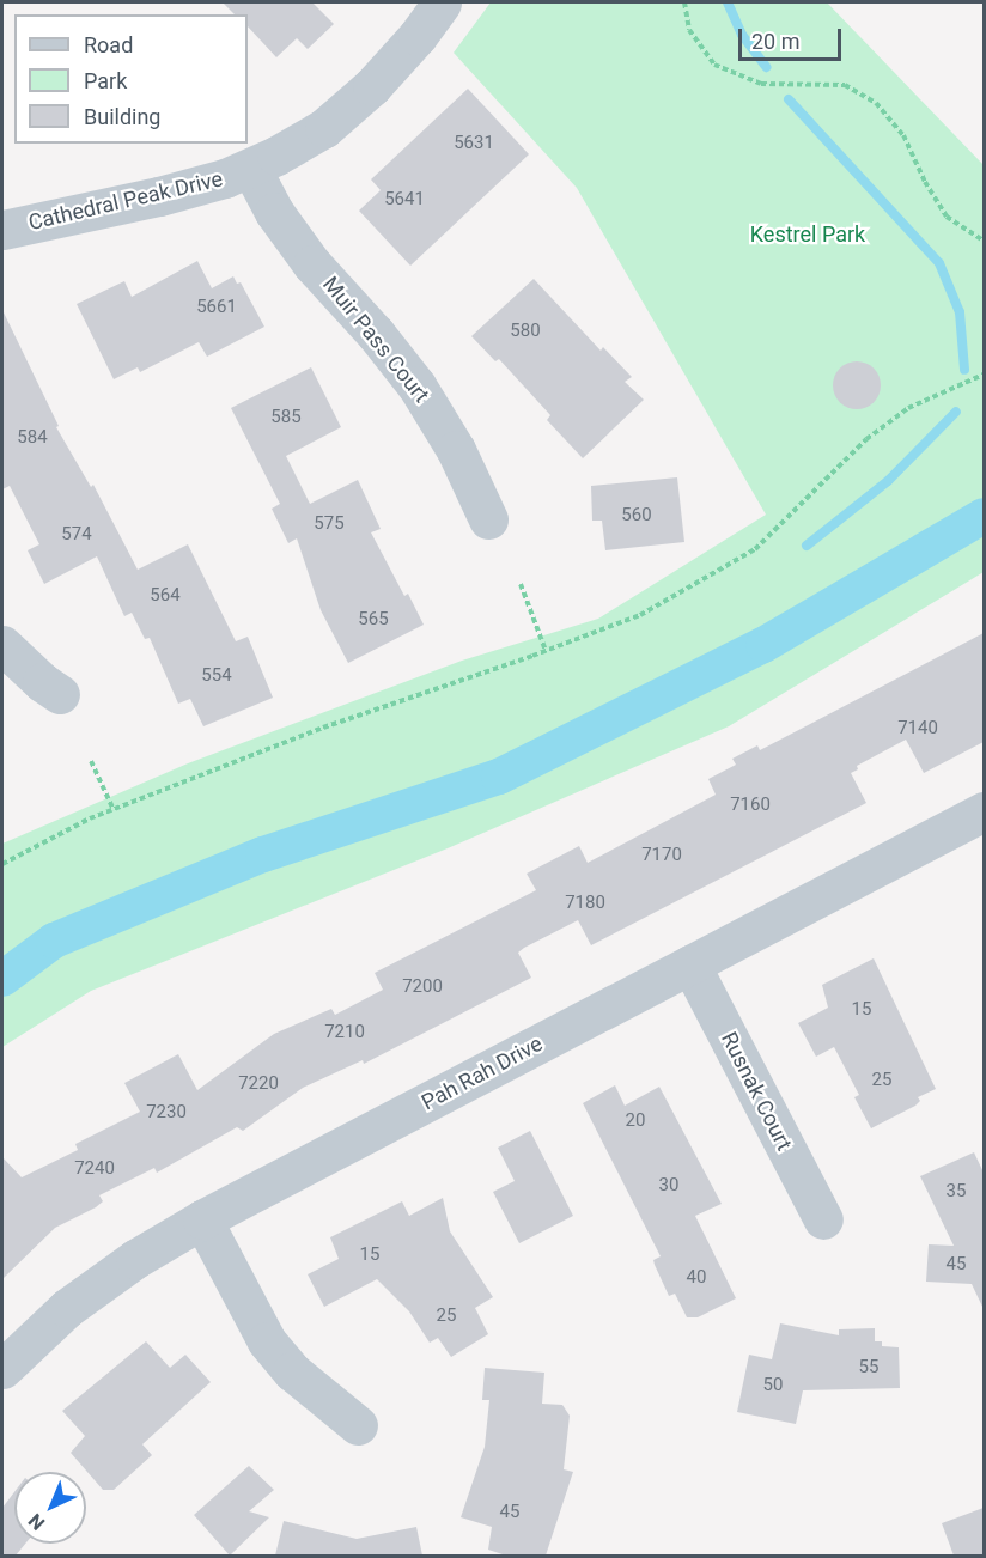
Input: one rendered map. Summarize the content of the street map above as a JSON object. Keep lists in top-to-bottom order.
{
  "streets": {
    "street": [
      "Cathedral Peak Drive",
      "Muir Pass Court",
      "Pah Rah Drive",
      "Rusnak Court"
    ]
  },
  "crossings": [
    ["Cathedral Peak Drive", "Muir Pass Court"],
    ["Pah Rah Drive", "Rusnak Court"]
  ],
  "parks": ["Kestrel Park"],
  "house_numbers": [
    "5631",
    "5641",
    "5661",
    "580",
    "585",
    "584",
    "560",
    "575",
    "574",
    "564",
    "565",
    "554",
    "7140",
    "7160",
    "7170",
    "7180",
    "7200",
    "15",
    "7210",
    "25",
    "7220",
    "7230",
    "20",
    "7240",
    "30",
    "35",
    "15",
    "45",
    "40",
    "25",
    "55",
    "50",
    "45"
  ],
  "legend": ["Road", "Park", "Building"],
  "scale_bar": "20 m",
  "north": "bottom left"
}
